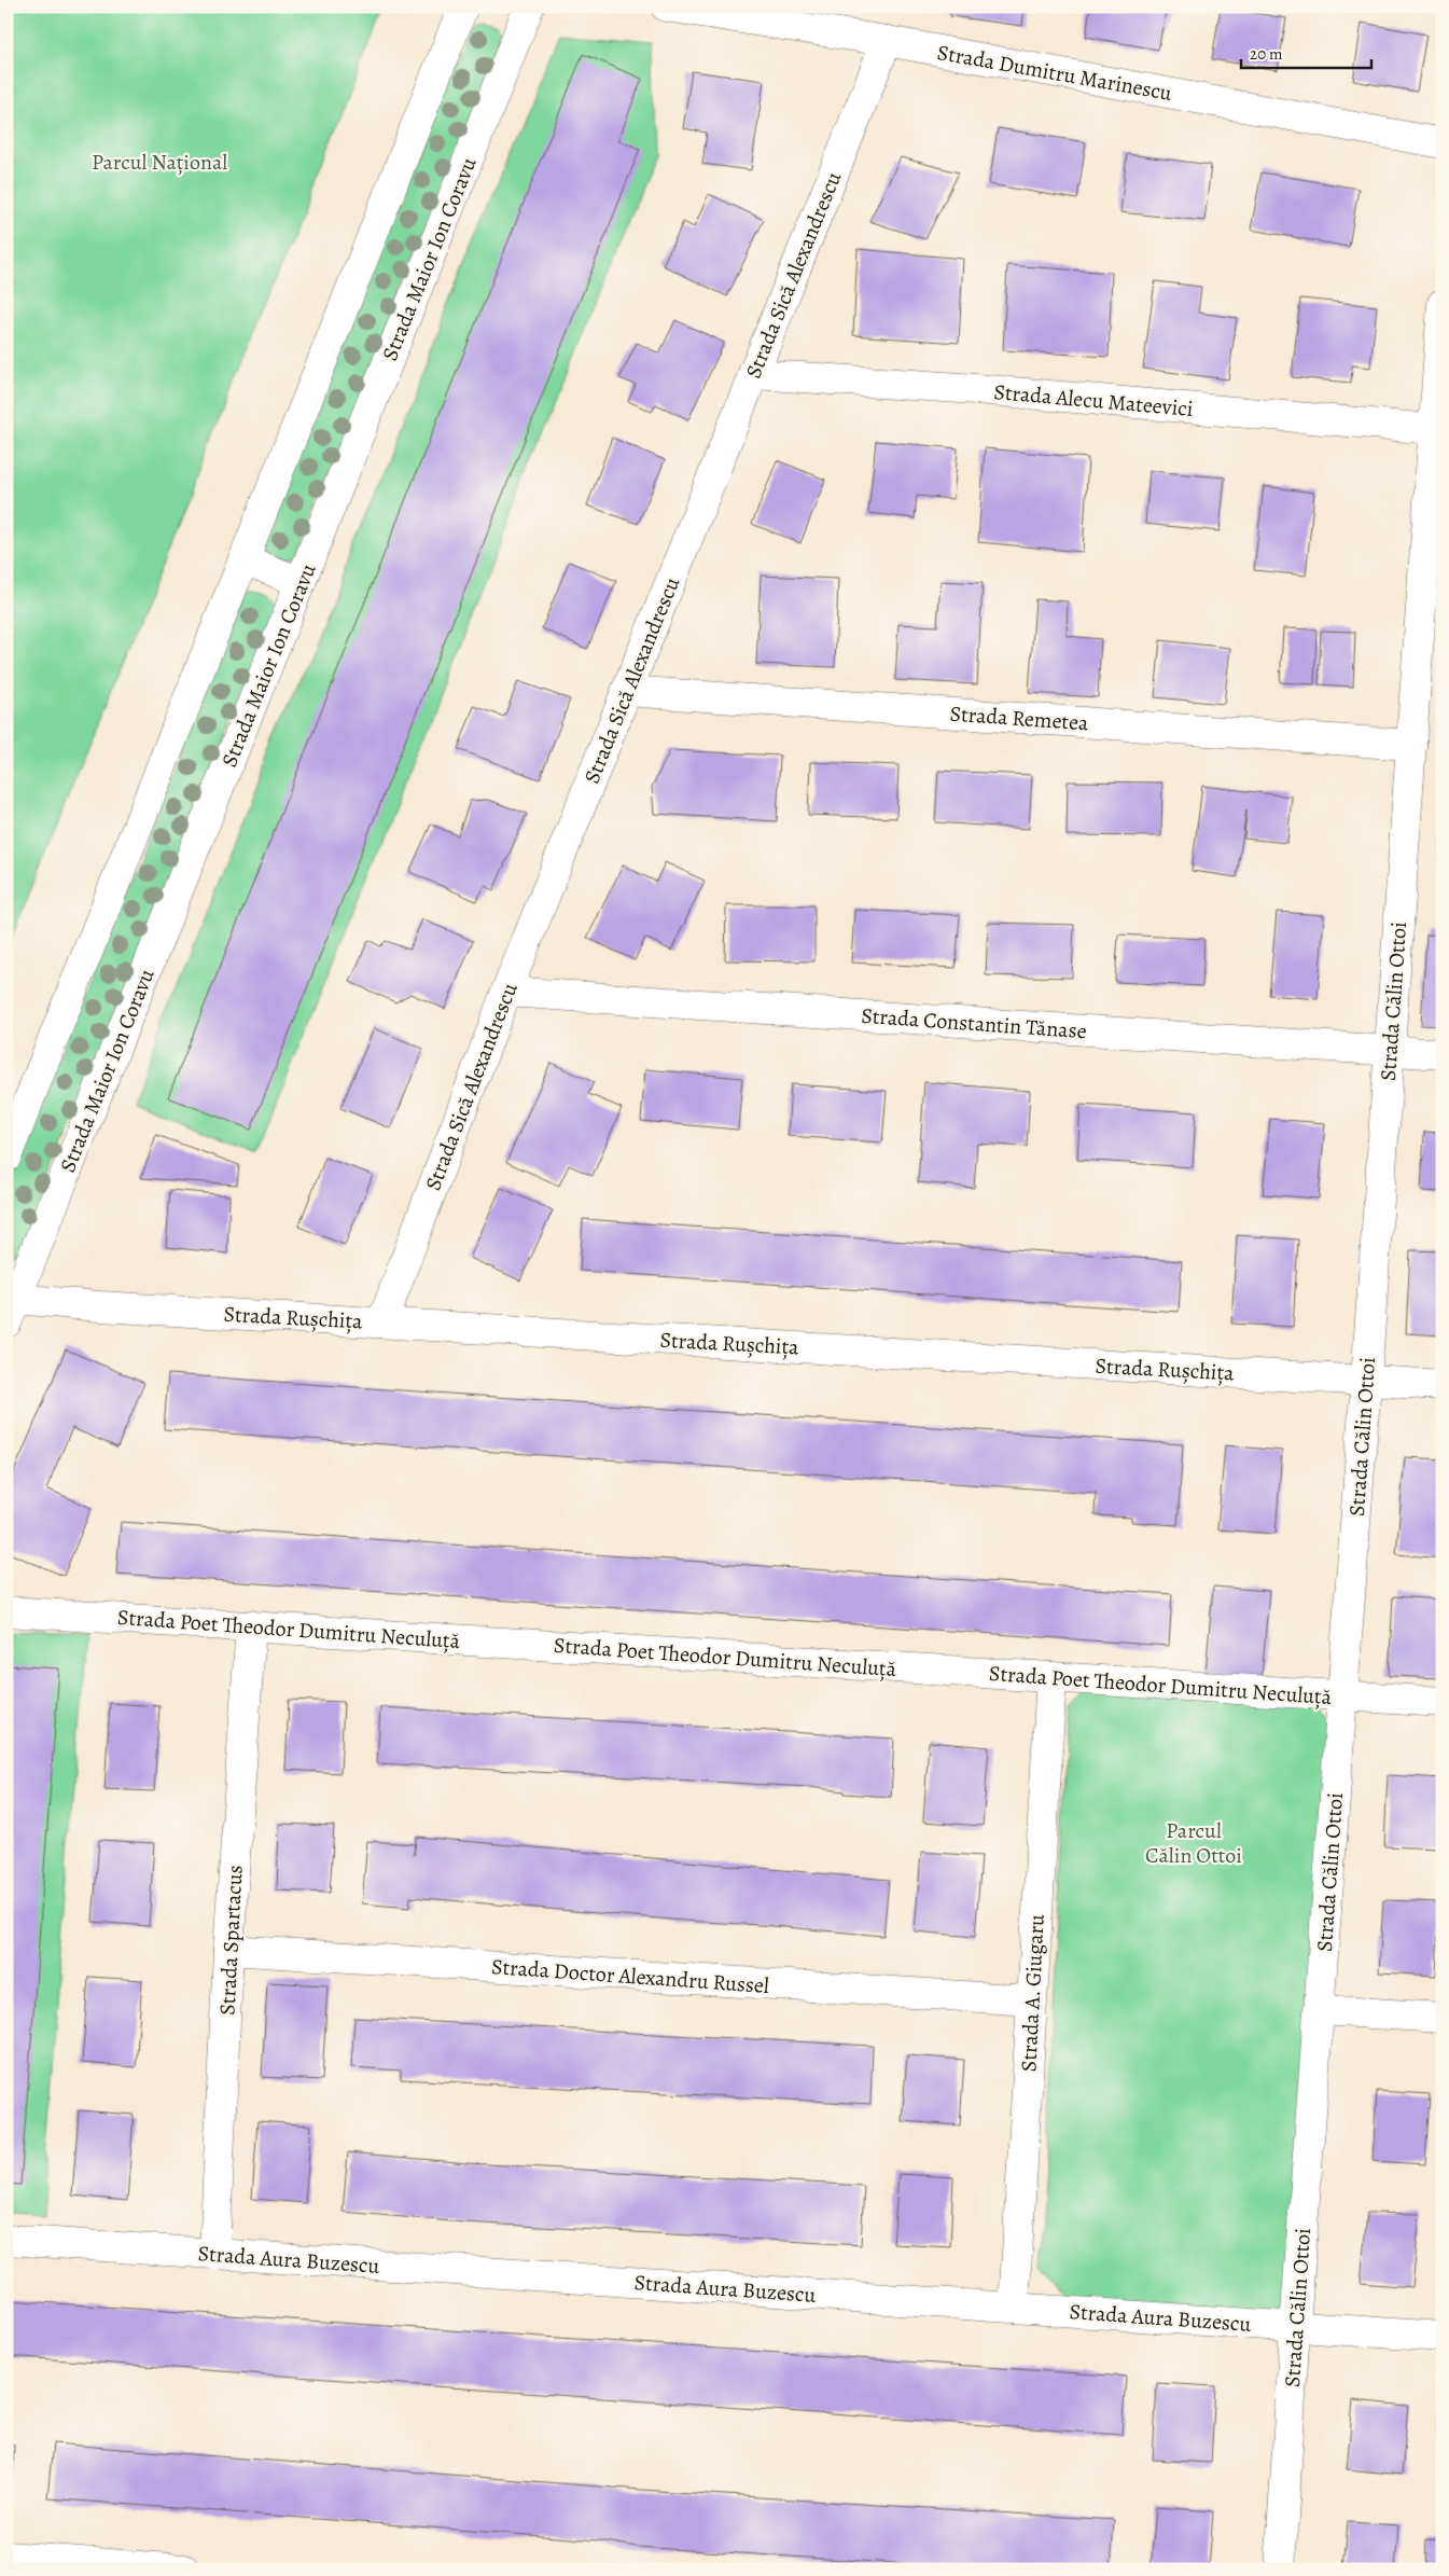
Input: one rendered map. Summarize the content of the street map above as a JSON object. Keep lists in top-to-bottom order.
{
  "streets": {
    "street": [
      "Strada Dumitru Marinescu",
      "Strada Maior Ion Coravu",
      "Strada Sică Alexandrescu",
      "Strada Alecu Mateevici",
      "Strada Remetea",
      "Strada Călin Ottoi",
      "Strada Constantin Tănase",
      "Strada Rușchița",
      "Strada Poet Theodor Dumitru Neculuță",
      "Strada Spartacus",
      "Strada Doctor Alexandru Russel",
      "Strada A. Giugaru",
      "Strada Aura Buzescu"
    ]
  },
  "crossings": [
    ["Strada Dumitru Marinescu", "Strada Sică Alexandrescu"],
    ["Strada Maior Ion Coravu", "Strada Rușchița"],
    ["Strada Sică Alexandrescu", "Strada Alecu Mateevici"],
    ["Strada Sică Alexandrescu", "Strada Remetea"],
    ["Strada Sică Alexandrescu", "Strada Constantin Tănase"],
    ["Strada Sică Alexandrescu", "Strada Rușchița"],
    ["Strada Alecu Mateevici", "Strada Călin Ottoi"],
    ["Strada Remetea", "Strada Călin Ottoi"],
    ["Strada Călin Ottoi", "Strada Constantin Tănase"],
    ["Strada Călin Ottoi", "Strada Rușchița"],
    ["Strada Călin Ottoi", "Strada Poet Theodor Dumitru Neculuță"],
    ["Strada Călin Ottoi", "Strada Aura Buzescu"],
    ["Strada Poet Theodor Dumitru Neculuță", "Strada Spartacus"],
    ["Strada Poet Theodor Dumitru Neculuță", "Strada A. Giugaru"],
    ["Strada Spartacus", "Strada Doctor Alexandru Russel"],
    ["Strada Spartacus", "Strada Aura Buzescu"],
    ["Strada Doctor Alexandru Russel", "Strada A. Giugaru"],
    ["Strada A. Giugaru", "Strada Aura Buzescu"]
  ],
  "parks": ["Parcul Național", "Parcul Călin Ottoi"],
  "scale_bar": "20 m"
}
